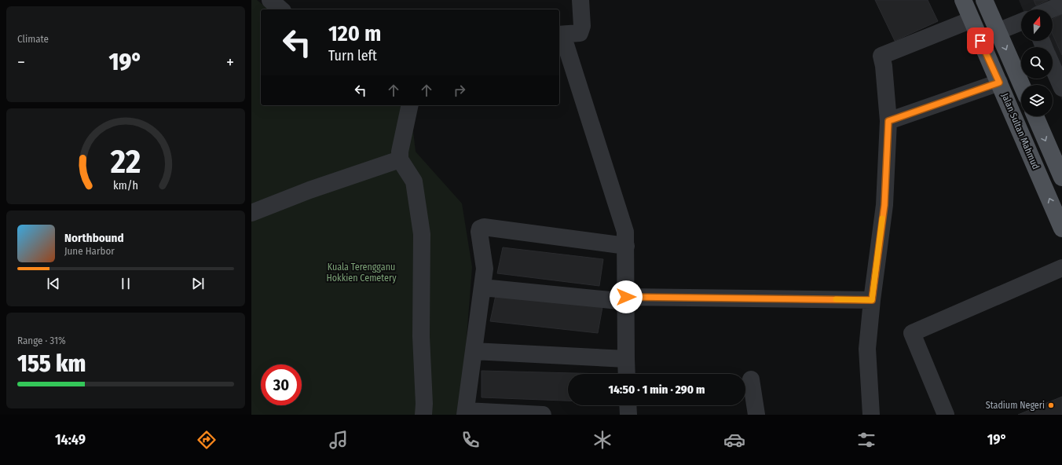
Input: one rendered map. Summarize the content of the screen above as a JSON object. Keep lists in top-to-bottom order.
{
  "streets": {
    "main road": ["Jalan Sultan Mahmud"]
  },
  "parks": ["Kuala Terengganu Hokkien Cemetery"],
  "places": ["Stadium Negeri"],
  "north": "top",
  "page": {
    "tile": [
      "Climate",
      ["Range · 31%", "155 km"]
    ],
    "turn": ["120 m", "Turn left"],
    "heat": ["−", "19°", "+"],
    "song": ["Northbound", "June Harbor"],
    "limit": "30",
    "trip": "14:50 · 1 min · 290 m",
    "tabs": ["14:49", "19°"],
    "gauge": ["22", "km/h"]
  }
}
